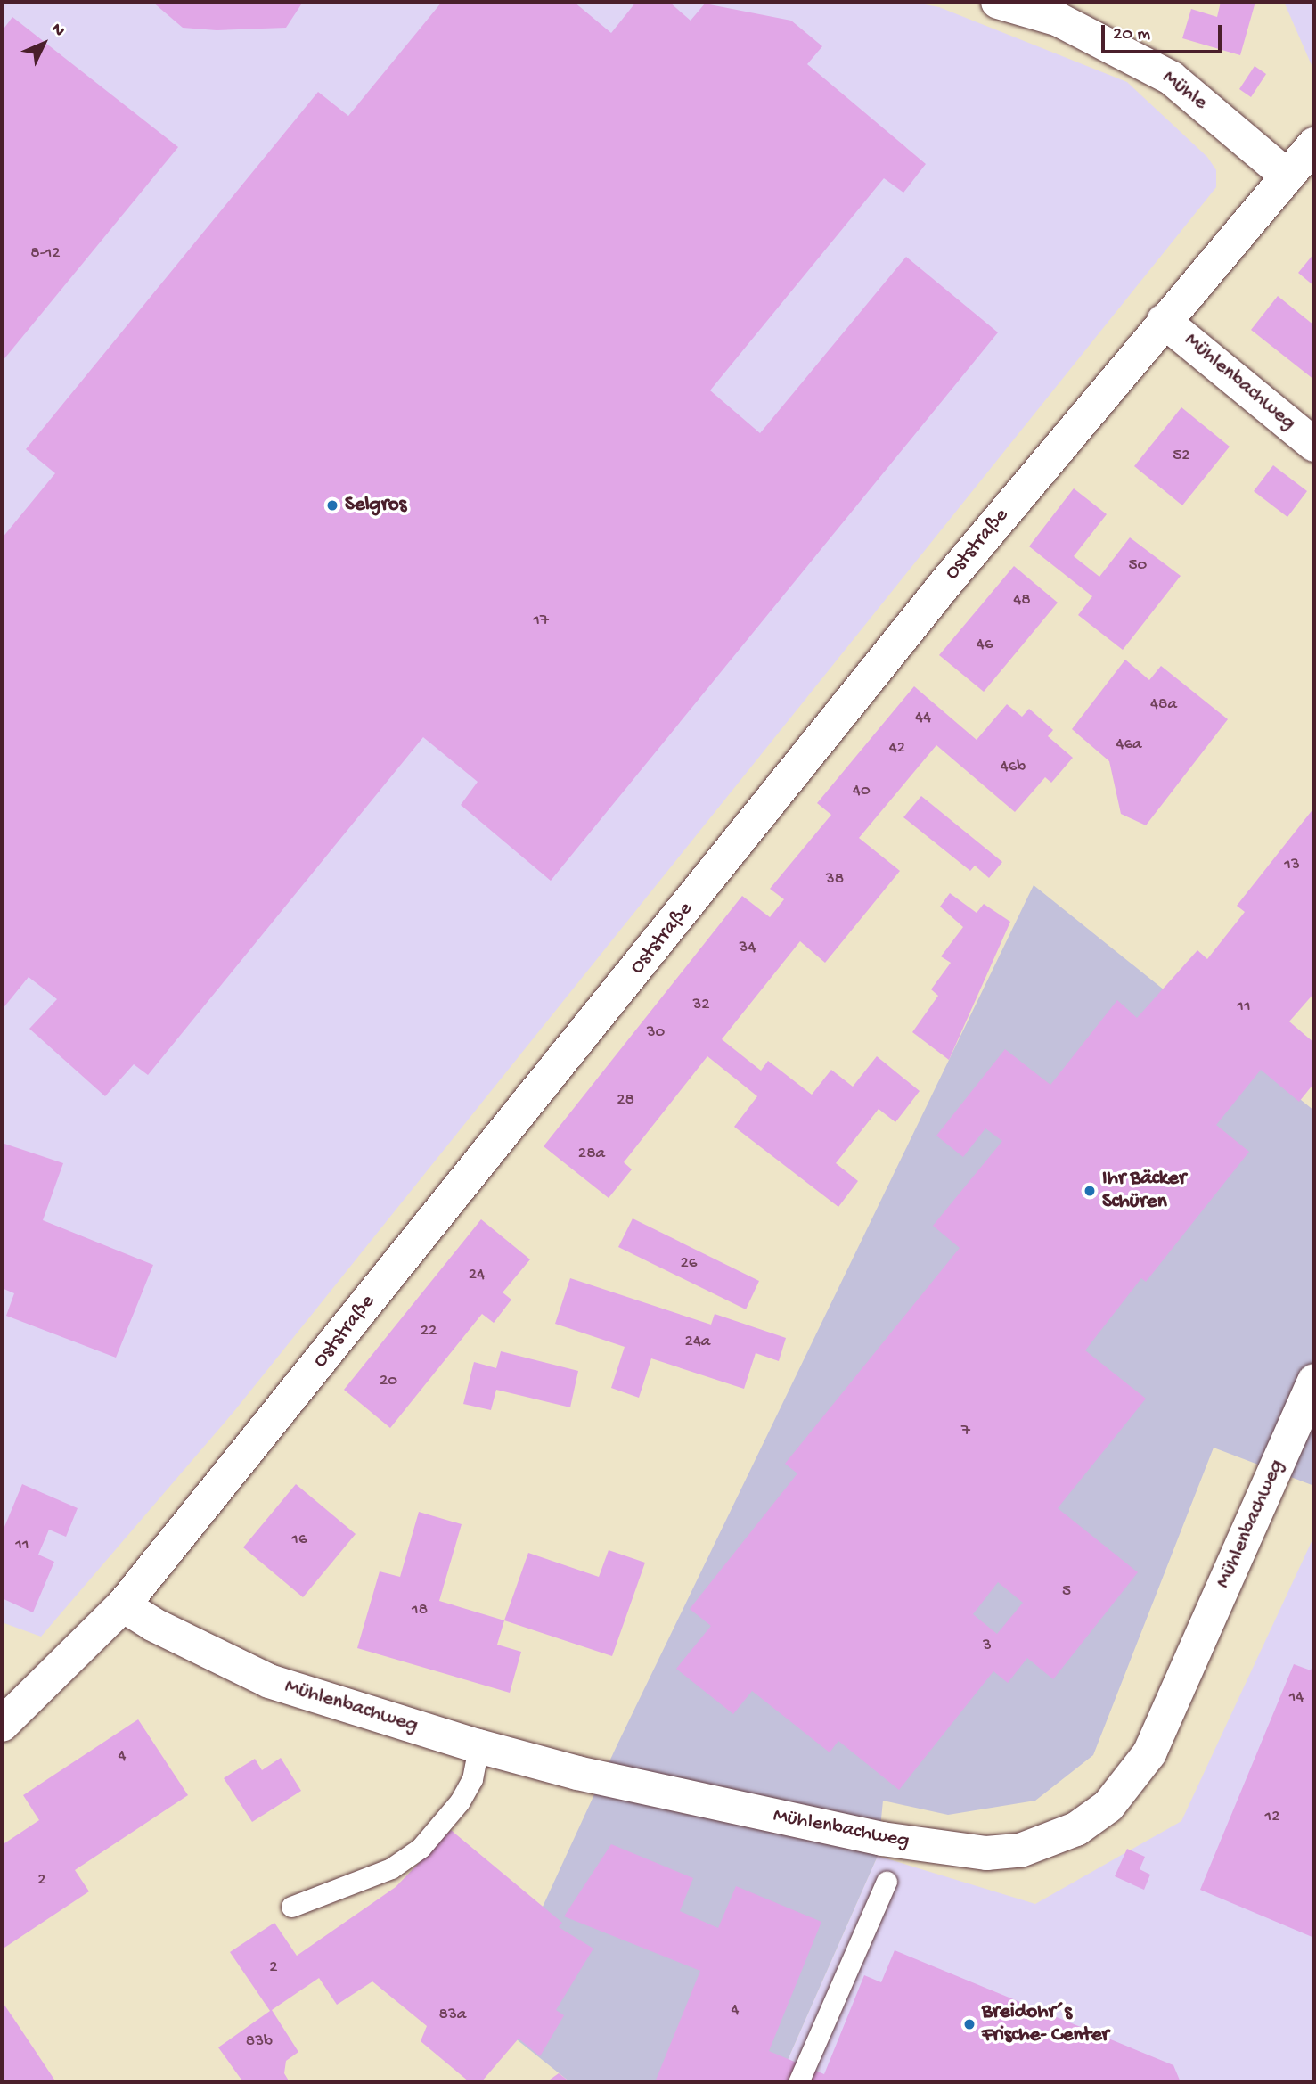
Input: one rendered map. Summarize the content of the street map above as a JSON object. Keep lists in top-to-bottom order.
{
  "streets": {
    "street": ["Mühle", "Mühlenbachweg", "Oststraße"]
  },
  "crossings": [
    ["Mühle", "Oststraße"],
    ["Mühlenbachweg", "Oststraße"]
  ],
  "places": ["Selgros", "Ihr Bäcker Schüren", "Breidohr´s Frische- Center"],
  "house_numbers": [
    "8-12",
    "52",
    "50",
    "48",
    "17",
    "46",
    "48a",
    "44",
    "46a",
    "42",
    "46b",
    "40",
    "13",
    "38",
    "34",
    "32",
    "11",
    "30",
    "28",
    "28a",
    "26",
    "24",
    "22",
    "24a",
    "20",
    "7",
    "16",
    "11",
    "5",
    "18",
    "3",
    "14",
    "4",
    "12",
    "2",
    "2",
    "4",
    "83a",
    "83b"
  ],
  "scale_bar": "20 m",
  "north": "top right"
}
